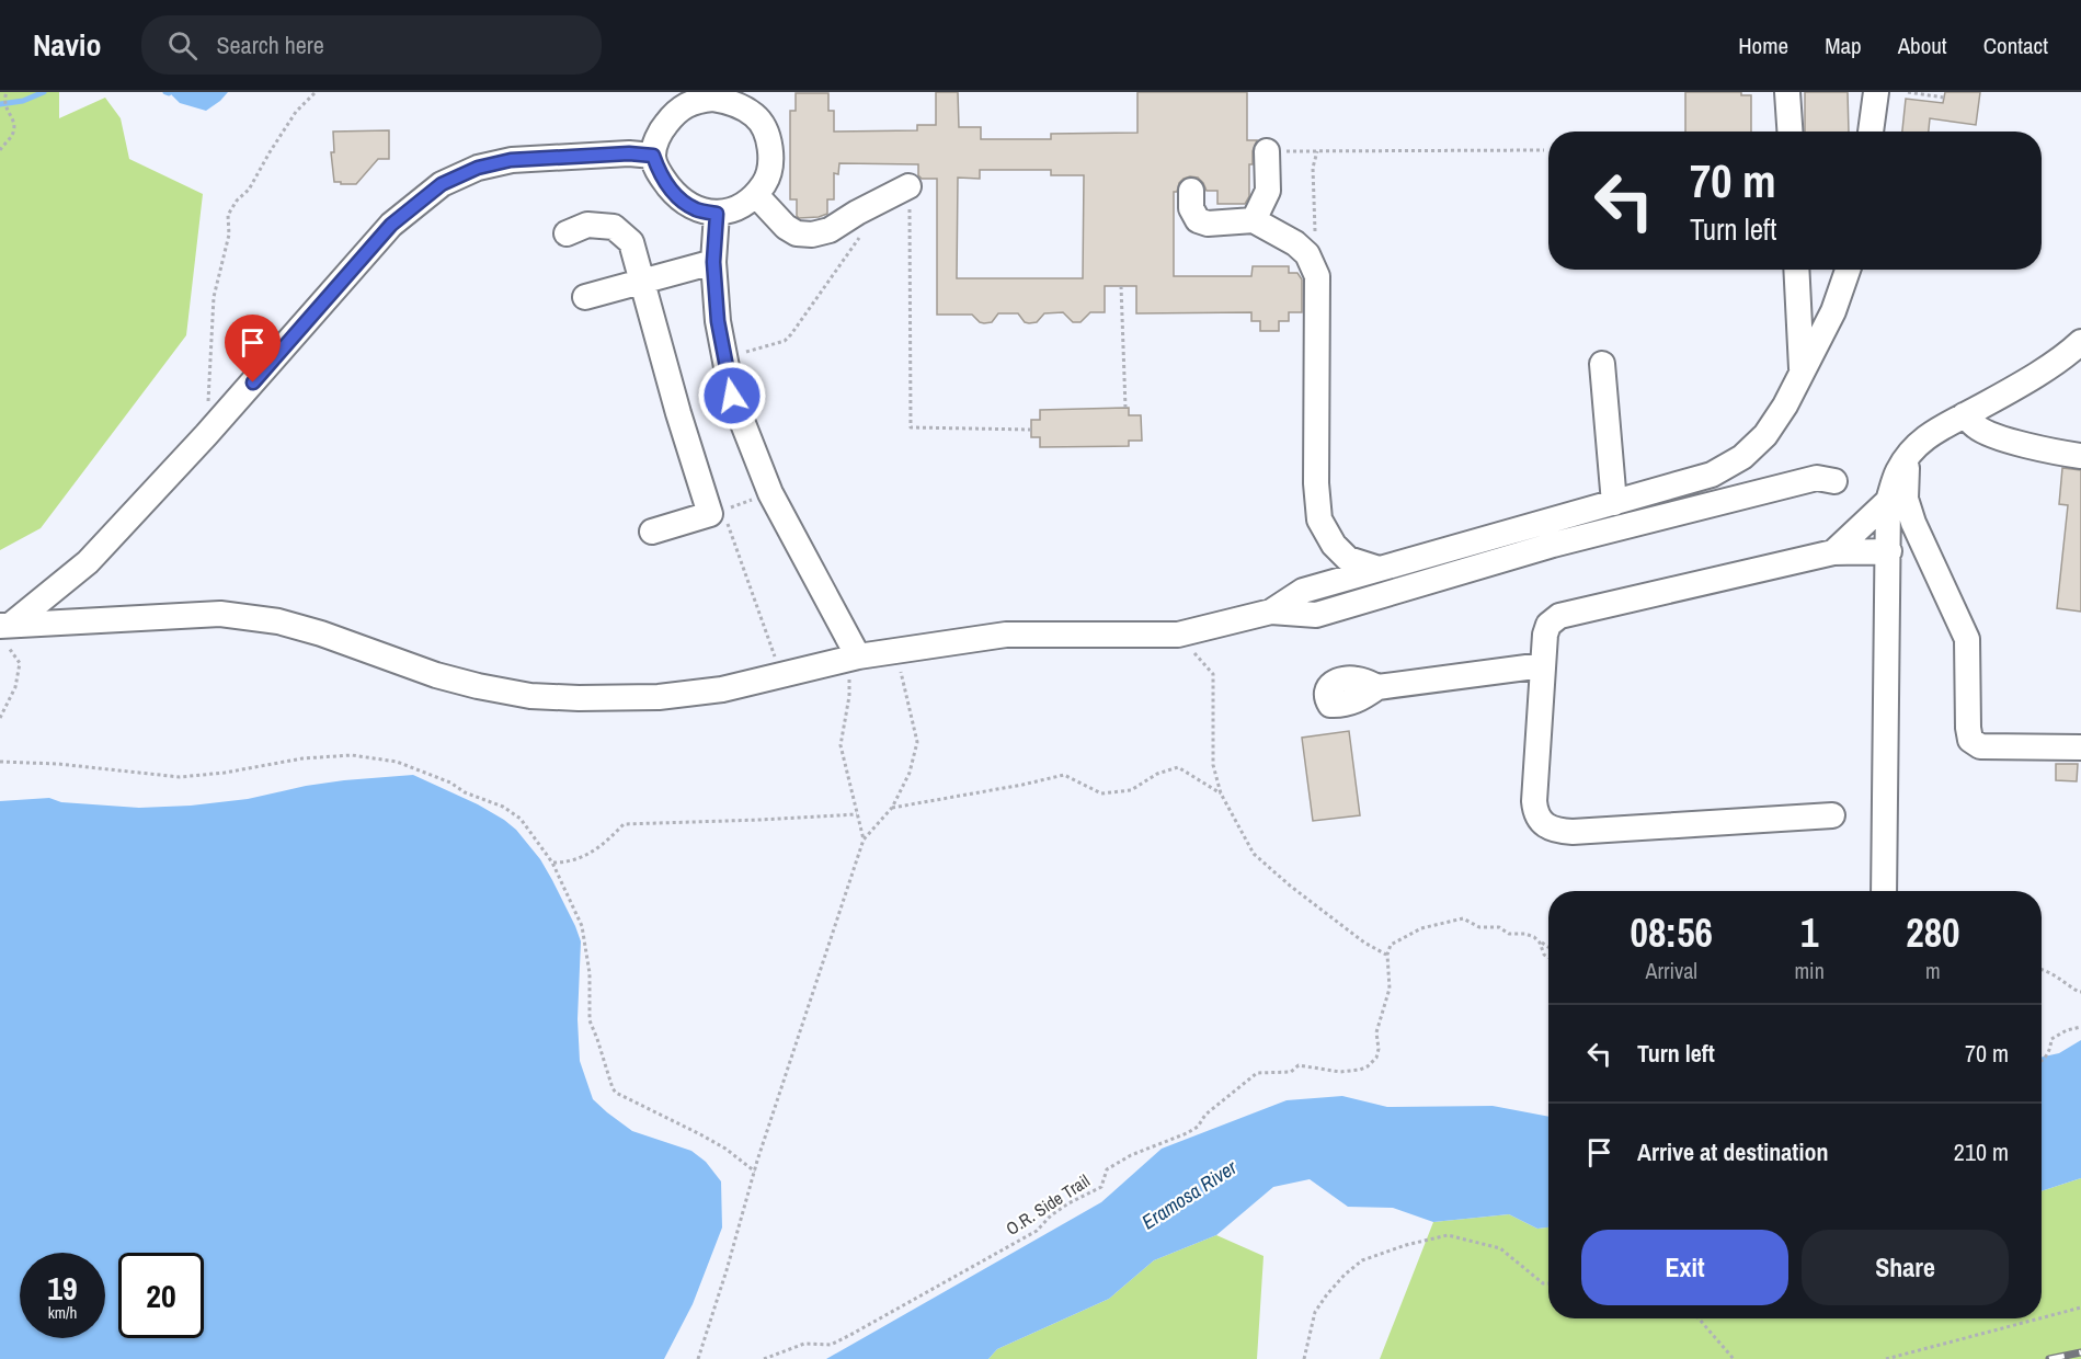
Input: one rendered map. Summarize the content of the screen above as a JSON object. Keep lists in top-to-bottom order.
{
  "streets": {
    "path": ["O.R. Side Trail"]
  },
  "water": ["Eramosa River"],
  "page": {
    "header": "Navio",
    "search": "Search here",
    "nav": [
      "Home",
      "Map",
      "About",
      "Contact"
    ],
    "turn": ["70 m", "Turn left"],
    "eta": [
      "08:56",
      "Arrival",
      "1",
      "min",
      "280",
      "m"
    ],
    "list": [
      {
        "name": "Turn left",
        "value": "70 m"
      },
      {
        "name": "Arrive at destination",
        "value": "210 m"
      }
    ],
    "buttons": ["Exit", "Share"],
    "speed": "19 km/h",
    "limit": "20"
  }
}
